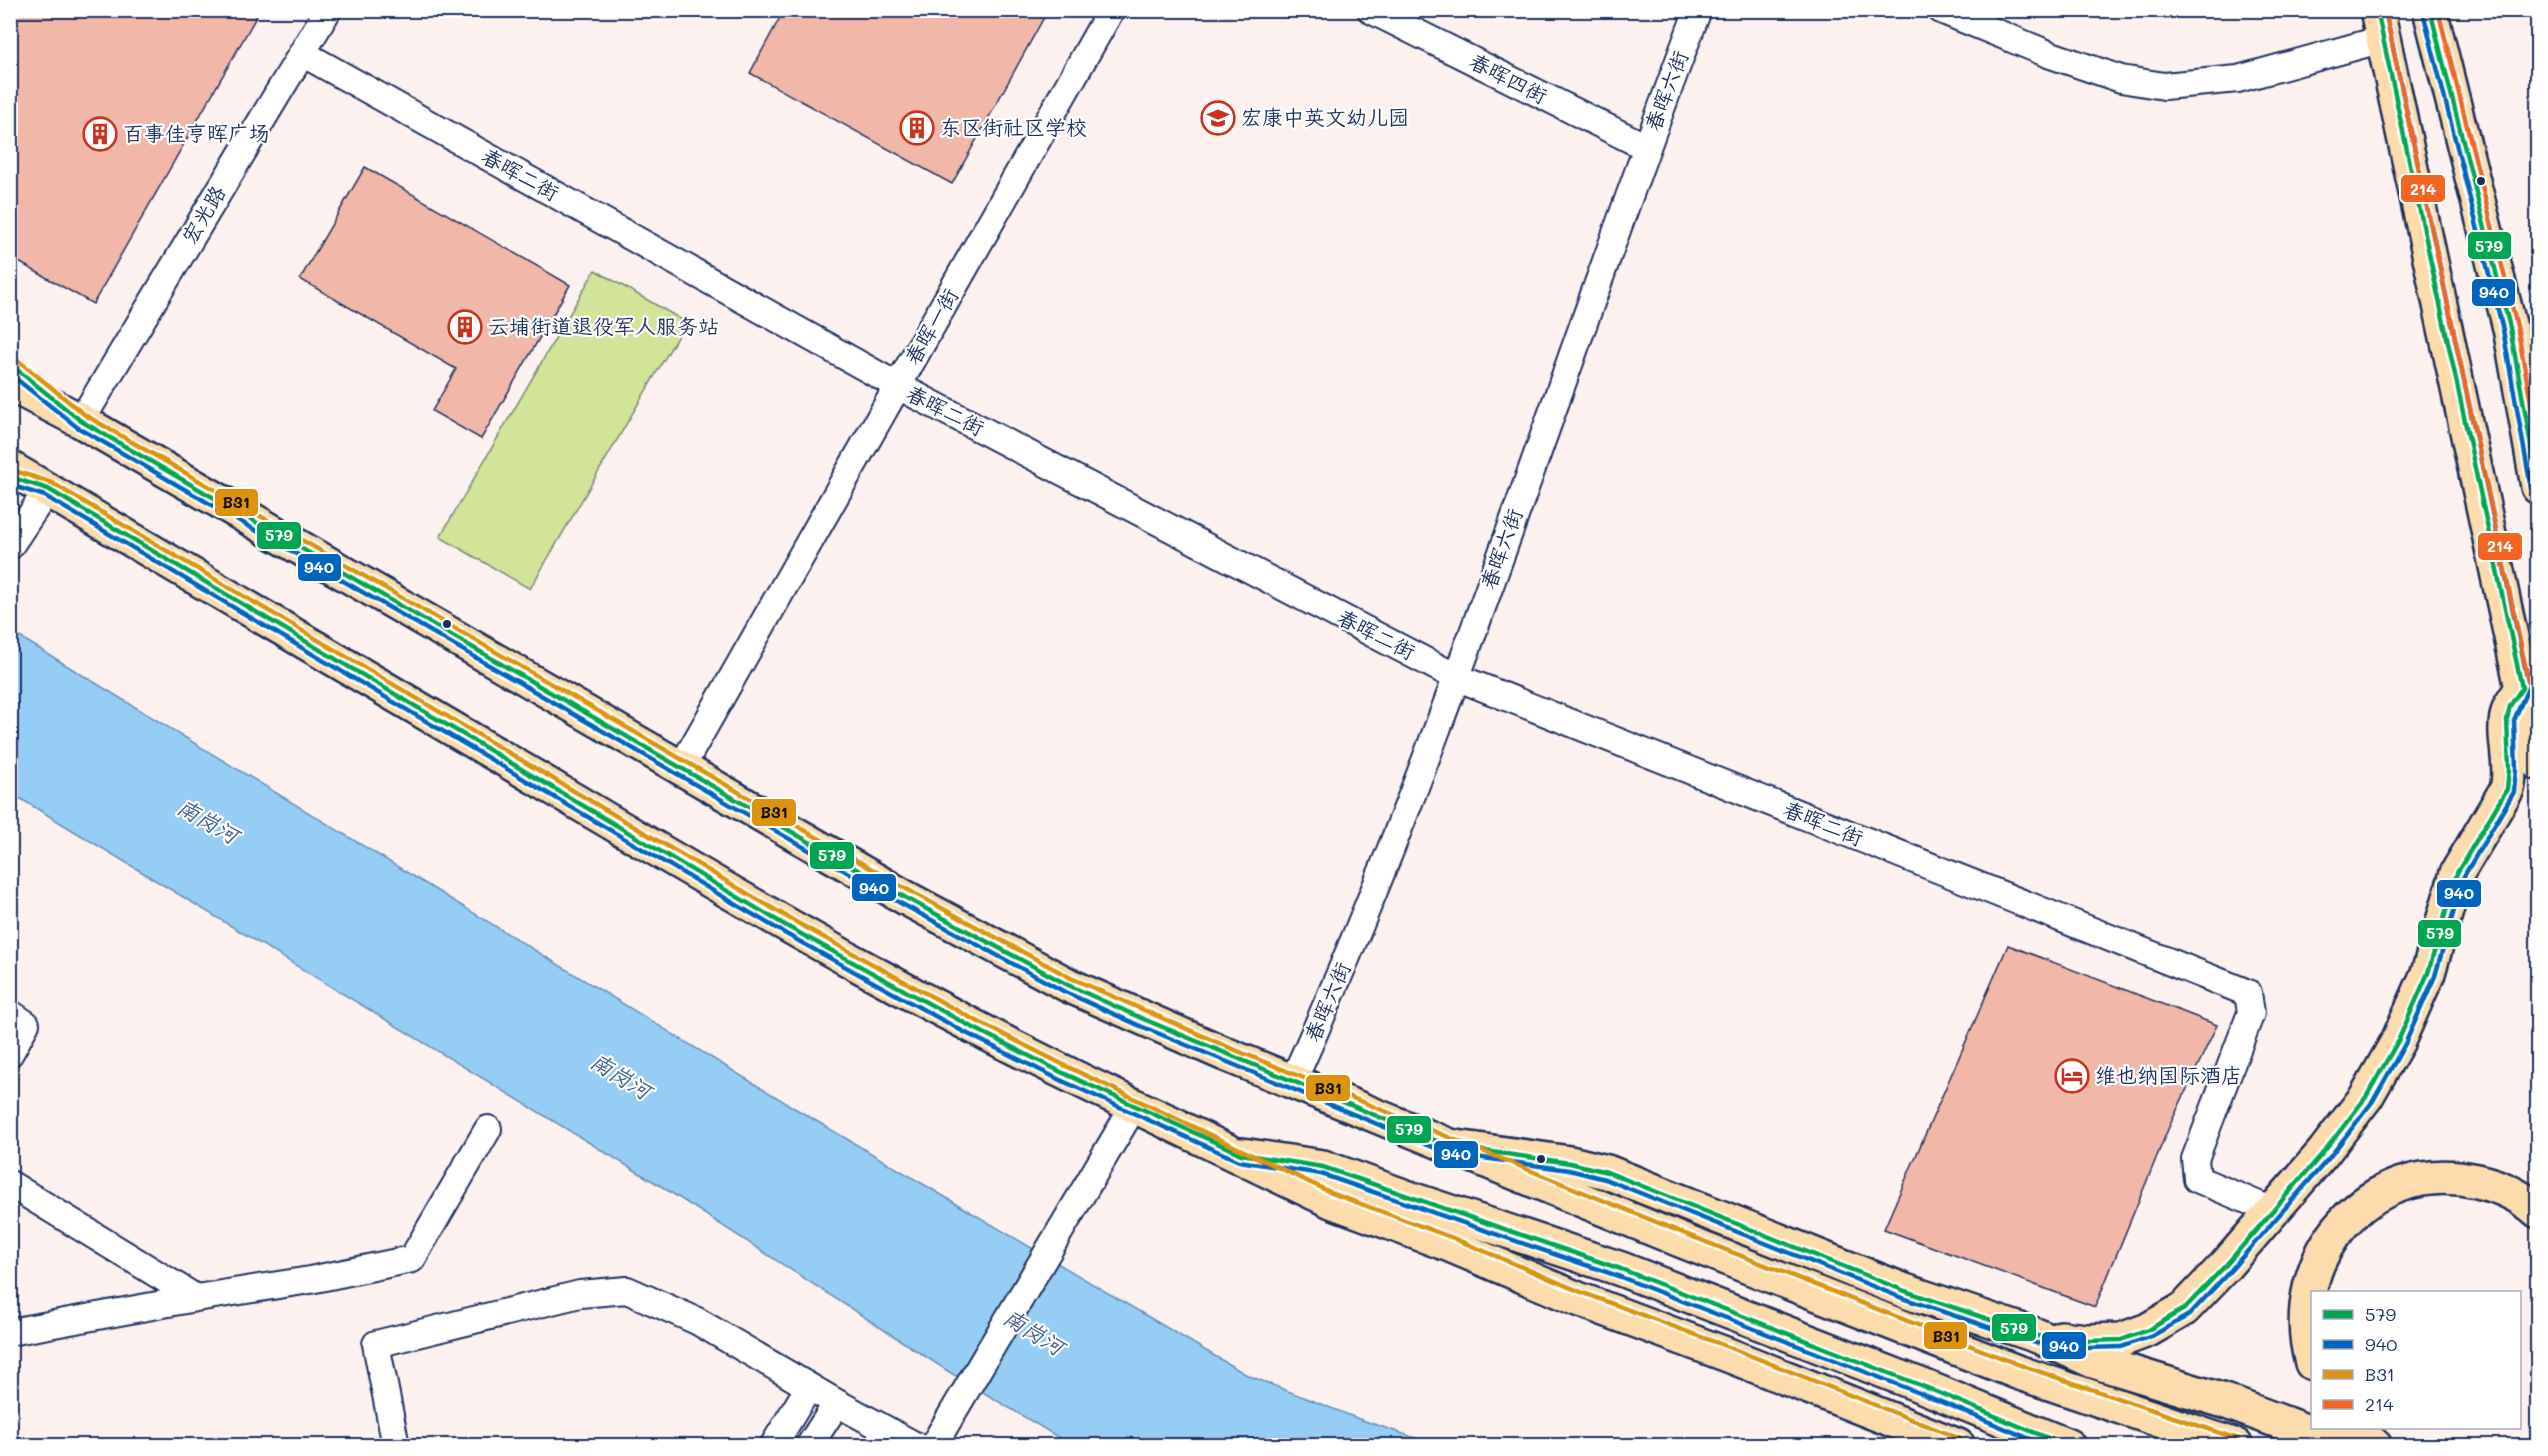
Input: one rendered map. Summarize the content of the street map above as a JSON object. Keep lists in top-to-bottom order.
{
  "streets": {
    "street": [
      "春晖四街",
      "春晖六街",
      "春晖二街",
      "宏光路",
      "春晖一街"
    ]
  },
  "crossings": [
    ["春晖四街", "春晖六街"],
    ["春晖六街", "春晖二街"],
    ["春晖二街", "宏光路"],
    ["春晖二街", "春晖一街"]
  ],
  "water": ["南岗河"],
  "places": {
    "school or university": ["宏康中英文幼儿园"],
    "building": ["东区街社区学校", "百事佳亨晖广场", "云埔街道退役军人服务站"],
    "hotel": ["维也纳国际酒店"]
  },
  "lines": [
    "transit line 579",
    "transit line 940",
    "transit line 214",
    "transit line B31"
  ],
  "legend": [
    "579",
    "940",
    "B31",
    "214"
  ]
}
